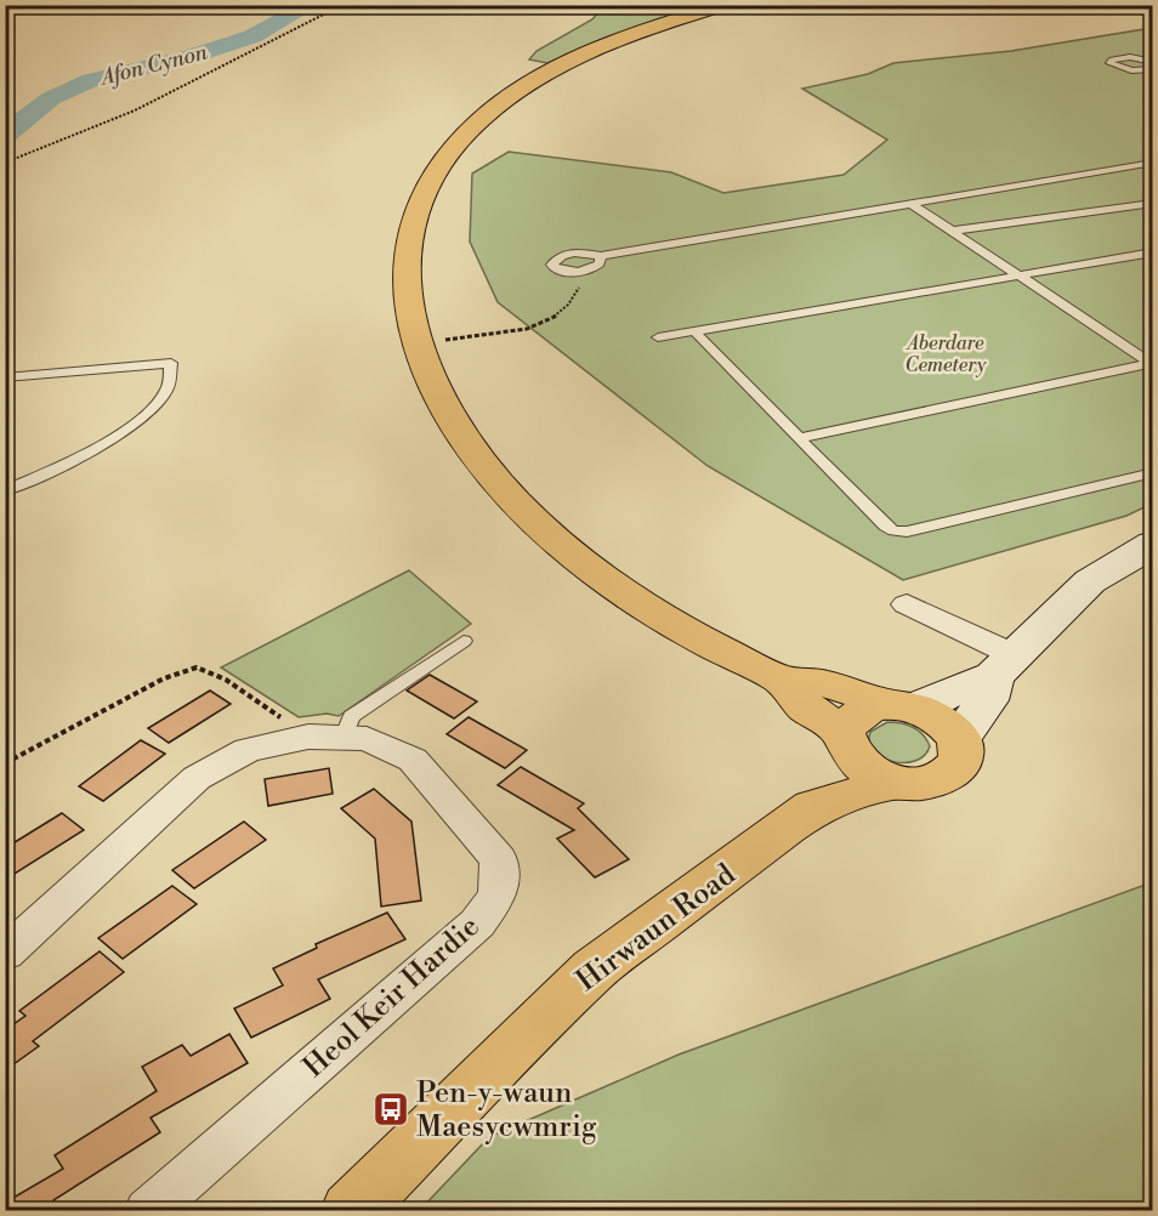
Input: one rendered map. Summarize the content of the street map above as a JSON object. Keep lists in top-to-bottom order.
{
  "streets": {
    "main road": ["Hirwaun Road"],
    "street": ["Heol Keir Hardie"]
  },
  "water": ["Afon Cynon"],
  "parks": ["Aberdare Cemetery"],
  "places": {
    "bus stop": ["Pen-y-waun Maesycwmrig"]
  }
}
